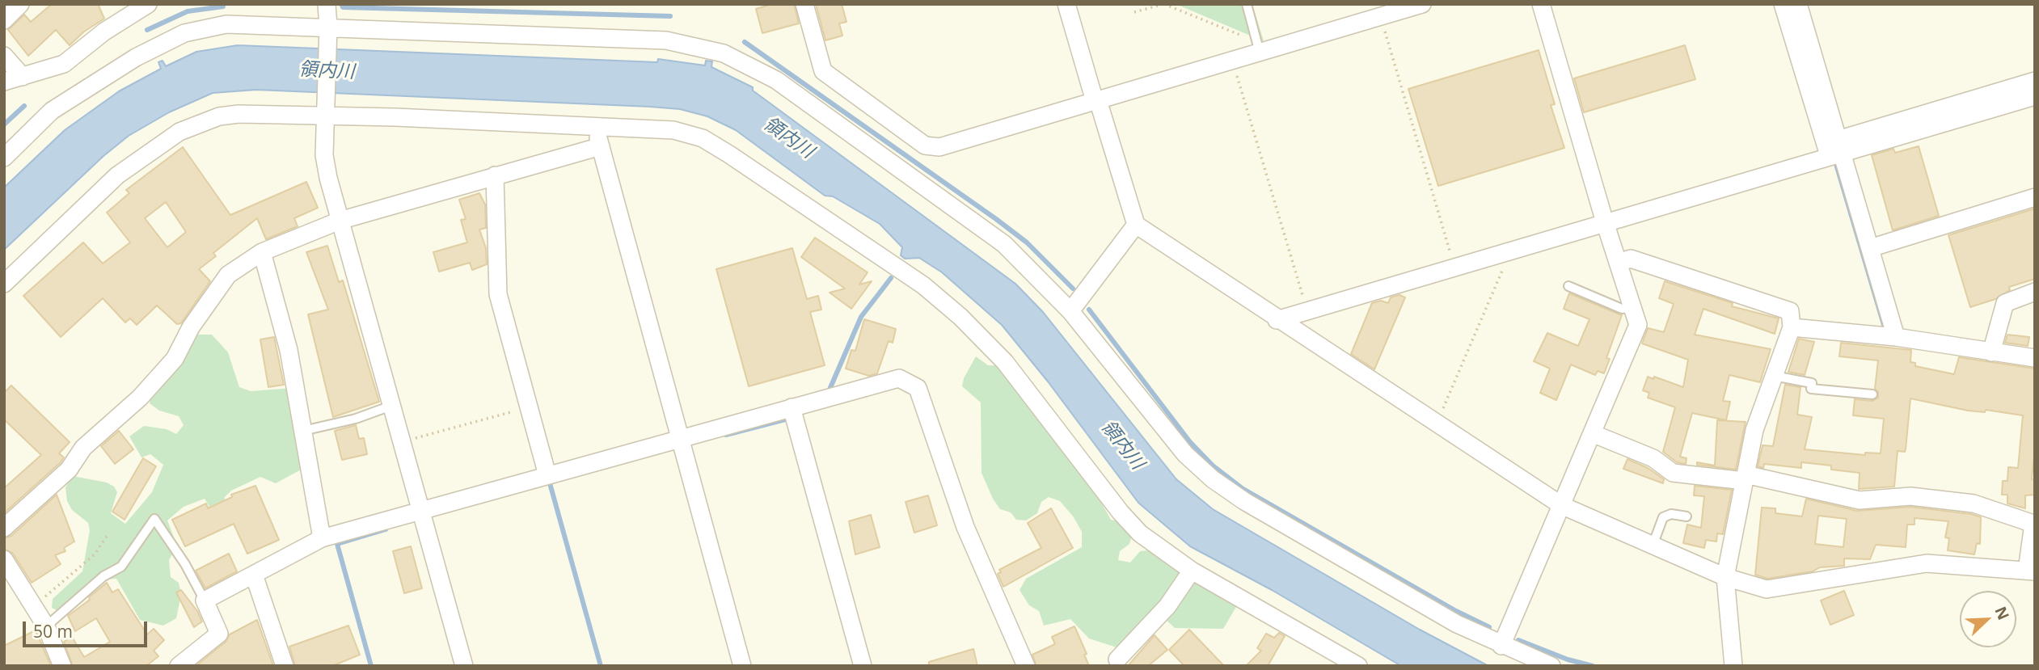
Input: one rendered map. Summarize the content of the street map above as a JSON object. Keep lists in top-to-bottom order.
{
  "water": ["領内川"],
  "scale_bar": "50 m",
  "north": "top right"
}
